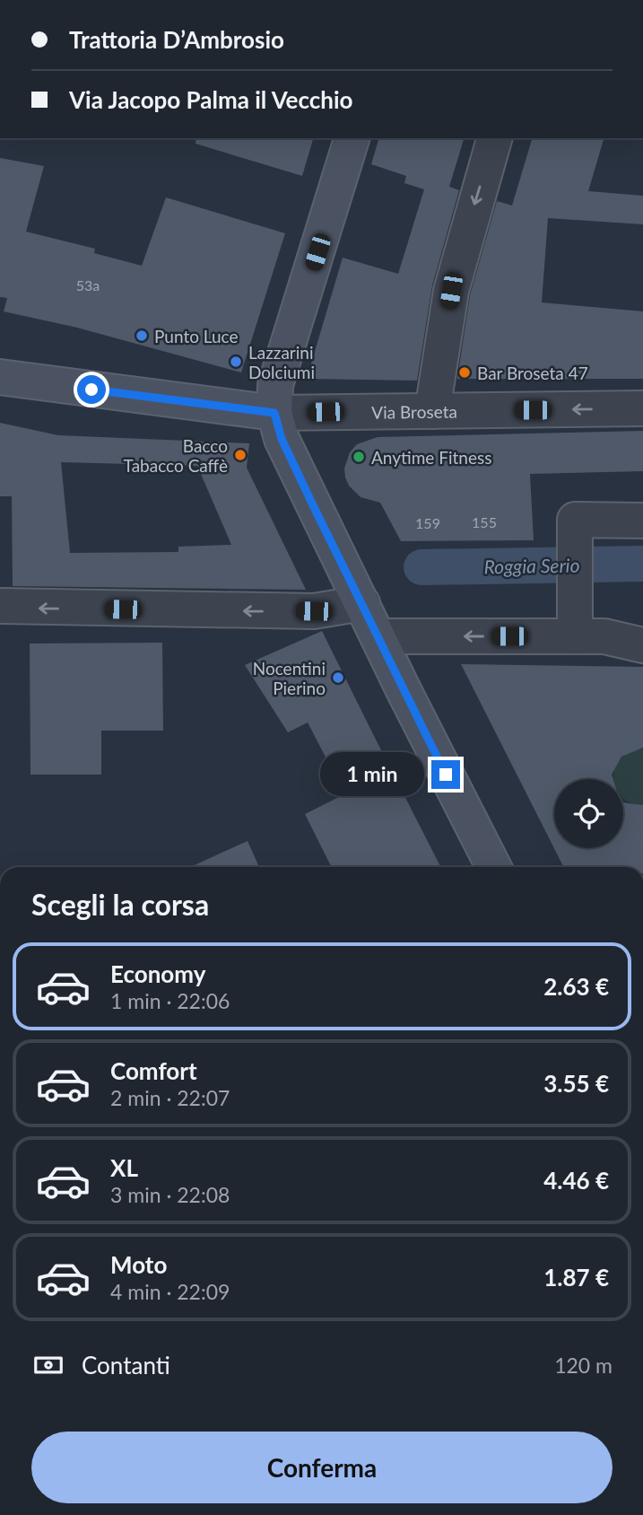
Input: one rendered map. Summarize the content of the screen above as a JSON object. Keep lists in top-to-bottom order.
{
  "streets": {
    "street": ["Via Broseta"]
  },
  "water": ["Roggia Serio"],
  "places": [
    "Punto Luce",
    "Lazzarini Dolciumi",
    "Bar Broseta 47",
    "Bacco Tabacco Caffè",
    "Anytime Fitness",
    "Nocentini Pierino"
  ],
  "house_numbers": ["53a", "155", "159"],
  "page": {
    "banner": ["Trattoria D’Ambrosio", "Via Jacopo Palma il Vecchio"],
    "bubble": "1 min",
    "heading": "Scegli la corsa",
    "list": [
      {
        "name": "Economy",
        "note": "1 min · 22:06",
        "value": "2.63 €"
      },
      {
        "name": "Comfort",
        "note": "2 min · 22:07",
        "value": "3.55 €"
      },
      {
        "name": "XL",
        "note": "3 min · 22:08",
        "value": "4.46 €"
      },
      {
        "name": "Moto",
        "note": "4 min · 22:09",
        "value": "1.87 €"
      }
    ],
    "pay": ["Contanti", "120 m"],
    "buttons": "Conferma"
  }
}
